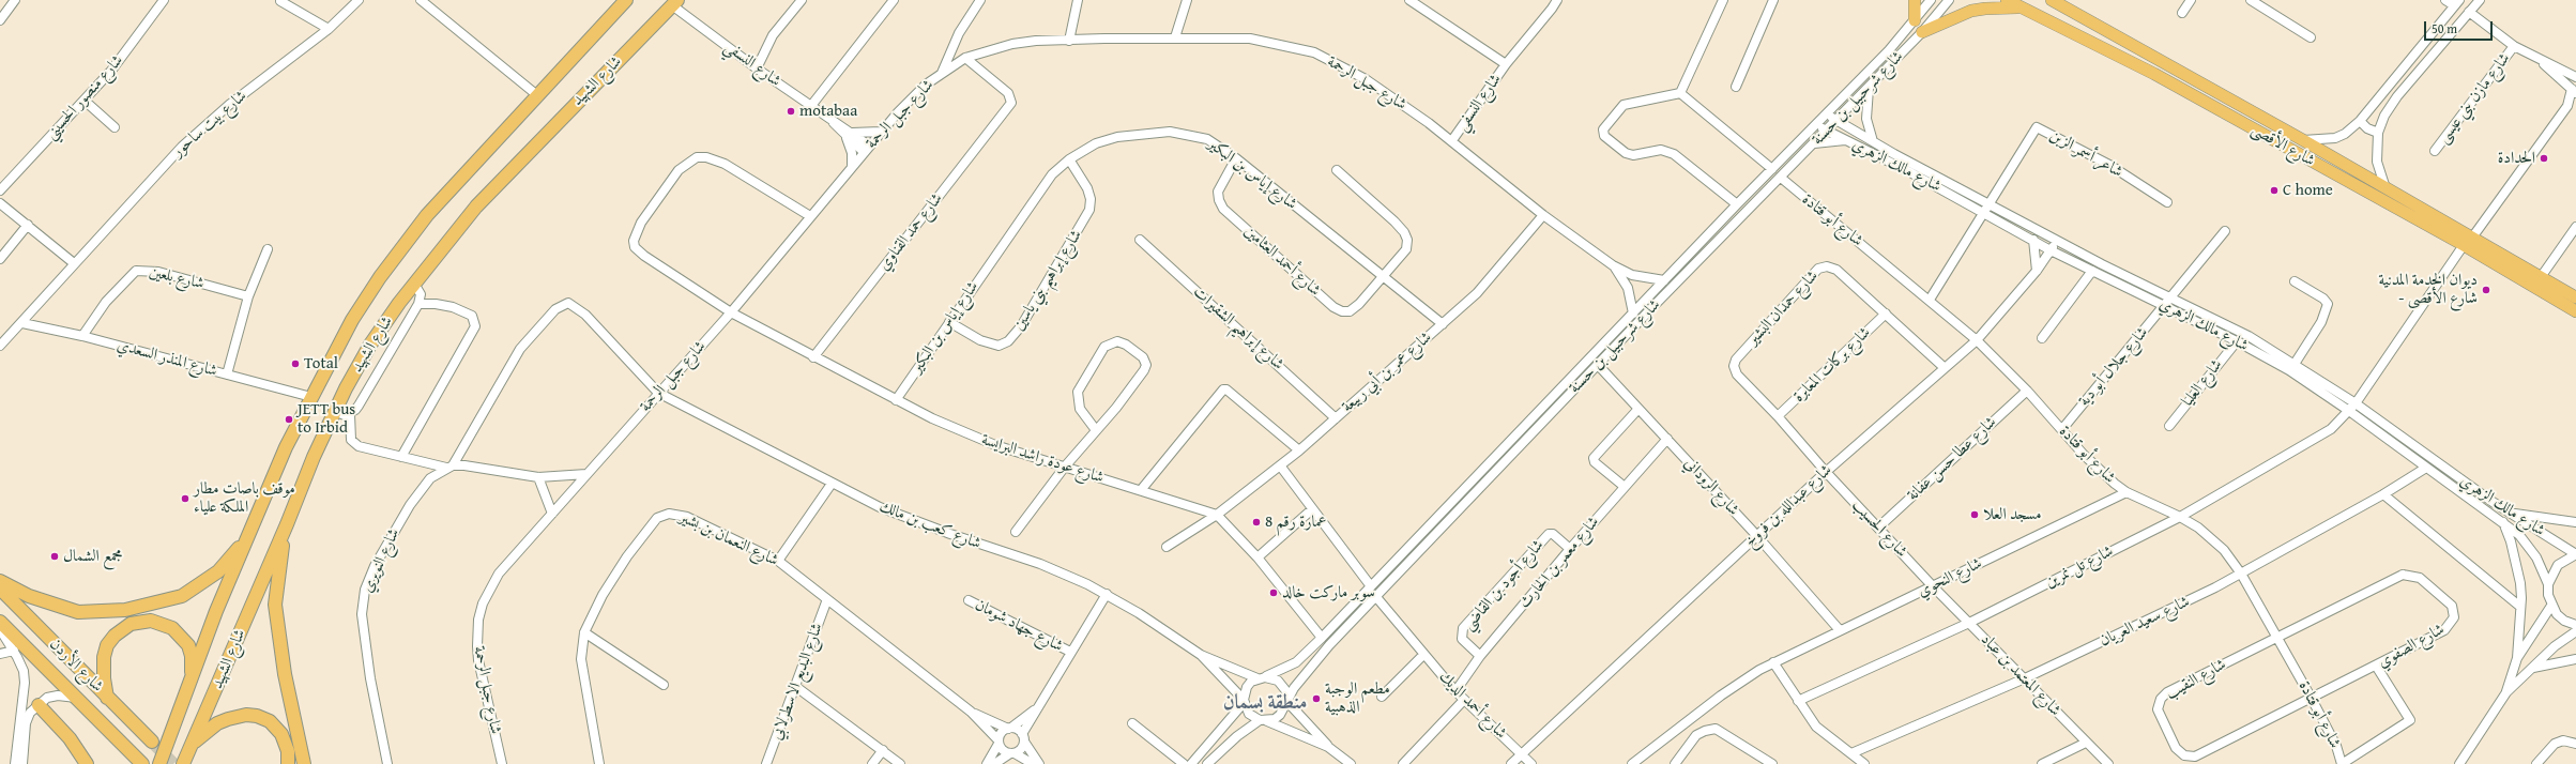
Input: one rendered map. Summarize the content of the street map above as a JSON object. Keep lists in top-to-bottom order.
{
  "streets": {
    "highway": ["شارع الشهيد", "شارع الأردن"],
    "main road": ["شارع الأقصى"],
    "street": [
      "شارع النسفي",
      "شارع جبل الرحمة",
      "شارع منصور الحسيني",
      "شارع شرحبيل بن حسنة",
      "شارع مازن بني عيسى",
      "شارع بيت ساحور",
      "شاعر أسمر الزبن",
      "شارع مالك الزهري",
      "شارع إياس بن البكير",
      "شارع أبو قتادة",
      "شارع حمد القناوي",
      "شارع أحمد العثامين",
      "شارع بلعين",
      "شارع إبراهيم بني ياسين",
      "شارع حمدان البشير",
      "شارع إبراهيم الشقيرات",
      "شارع المنذر السعدي",
      "شارع بركات المعابرة",
      "شارع جلال أبو دية",
      "شارع عمر بن أبي ربيعة",
      "شارع العليا",
      "شارع عودة راشد البرايسة",
      "شارع عطا حسن عفانة",
      "شارع الروداني",
      "شارع عبدالله بن فروخ",
      "شارع كعب بن مالك",
      "شارع الحسيب",
      "شارع النعمان بن بشير",
      "شارع النويري",
      "شارع معمر بن الحارث",
      "شارع تل نمرين",
      "شارع النحوي",
      "شارع أجود بن القاضي",
      "شارع سعيد العريان",
      "شارع جهاد شومان",
      "شارع الصفوي",
      "شارع المعتمد بن عباد",
      "شارع النقيب",
      "شارع البديع الاسطرلابي",
      "شارع أحمد الديك"
    ]
  },
  "crossings": [
    ["شارع النسفي", "شارع الشهيد"],
    ["شارع النسفي", "شارع جبل الرحمة"],
    ["شارع الشهيد", "شارع المنذر السعدي"],
    ["شارع جبل الرحمة", "شارع شرحبيل بن حسنة"],
    ["شارع جبل الرحمة", "شارع حمد القناوي"],
    ["شارع جبل الرحمة", "شارع عمر بن أبي ربيعة"],
    ["شارع جبل الرحمة", "شارع عودة راشد البرايسة"],
    ["شارع جبل الرحمة", "شارع كعب بن مالك"],
    ["شارع شرحبيل بن حسنة", "شارع مالك الزهري"],
    ["شارع شرحبيل بن حسنة", "شارع أبو قتادة"],
    ["شارع شرحبيل بن حسنة", "شارع عودة راشد البرايسة"],
    ["شارع شرحبيل بن حسنة", "شارع الروداني"],
    ["شارع شرحبيل بن حسنة", "شارع كعب بن مالك"],
    ["شارع شرحبيل بن حسنة", "شارع أحمد الديك"],
    ["شارع بيت ساحور", "شارع المنذر السعدي"],
    ["شارع الأقصى", "شارع تل نمرين"],
    ["شاعر أسمر الزبن", "شارع مالك الزهري"],
    ["شارع مالك الزهري", "شارع جلال أبو دية"],
    ["شارع مالك الزهري", "شارع العليا"],
    ["شارع مالك الزهري", "شارع عبدالله بن فروخ"],
    ["شارع مالك الزهري", "شارع تل نمرين"],
    ["شارع مالك الزهري", "شارع سعيد العريان"],
    ["شارع إياس بن البكير", "شارع أحمد العثامين"],
    ["شارع إياس بن البكير", "شارع إبراهيم بني ياسين"],
    ["شارع إياس بن البكير", "شارع عمر بن أبي ربيعة"],
    ["شارع إياس بن البكير", "شارع عودة راشد البرايسة"],
    ["شارع أبو قتادة", "شارع جلال أبو دية"],
    ["شارع أبو قتادة", "شارع عطا حسن عفانة"],
    ["شارع أبو قتادة", "شارع عبدالله بن فروخ"],
    ["شارع أبو قتادة", "شارع تل نمرين"],
    ["شارع أبو قتادة", "شارع النحوي"],
    ["شارع أبو قتادة", "شارع سعيد العريان"],
    ["شارع أبو قتادة", "شارع الصفوي"],
    ["شارع أبو قتادة", "شارع النقيب"],
    ["شارع حمد القناوي", "شارع عودة راشد البرايسة"],
    ["شارع بلعين", "شارع المنذر السعدي"],
    ["شارع حمدان البشير", "شارع بركات المعابرة"],
    ["شارع حمدان البشير", "شارع عبدالله بن فروخ"],
    ["شارع حمدان البشير", "شارع الحسيب"],
    ["شارع إبراهيم الشقيرات", "شارع عمر بن أبي ربيعة"],
    ["شارع عمر بن أبي ربيعة", "شارع عودة راشد البرايسة"],
    ["شارع عطا حسن عفانة", "شارع الحسيب"],
    ["شارع الروداني", "شارع عبدالله بن فروخ"],
    ["شارع الروداني", "شارع معمر بن الحارث"],
    ["شارع الروداني", "شارع النحوي"],
    ["شارع عبدالله بن فروخ", "شارع الحسيب"],
    ["شارع عبدالله بن فروخ", "شارع أحمد الديك"],
    ["شارع كعب بن مالك", "شارع النويري"],
    ["شارع الحسيب", "شارع النحوي"],
    ["شارع الحسيب", "شارع المعتمد بن عباد"],
    ["شارع النعمان بن بشير", "شارع البديع الاسطرلابي"],
    ["شارع معمر بن الحارث", "شارع أجود بن القاضي"],
    ["شارع معمر بن الحارث", "شارع أحمد الديك"],
    ["شارع تل نمرين", "شارع المعتمد بن عباد"],
    ["شارع النحوي", "شارع المعتمد بن عباد"],
    ["شارع سعيد العريان", "شارع المعتمد بن عباد"],
    ["شارع الصفوي", "شارع النقيب"]
  ],
  "districts": ["منطقة بسمان"],
  "places": [
    "motabaa",
    "الحدادة",
    "C home",
    "ديوان الخدمة المدنية - شارع الأقصى",
    "Total",
    "JETT bus to Irbid",
    "موقف باصات مطار الملكة علياء",
    "مسجد العلا",
    "عمارة رقم 8",
    "مجمع الشمال",
    "سوبر ماركت خالد",
    "مطعم الوجبة الذهبية"
  ],
  "scale_bar": "50 m"
}
